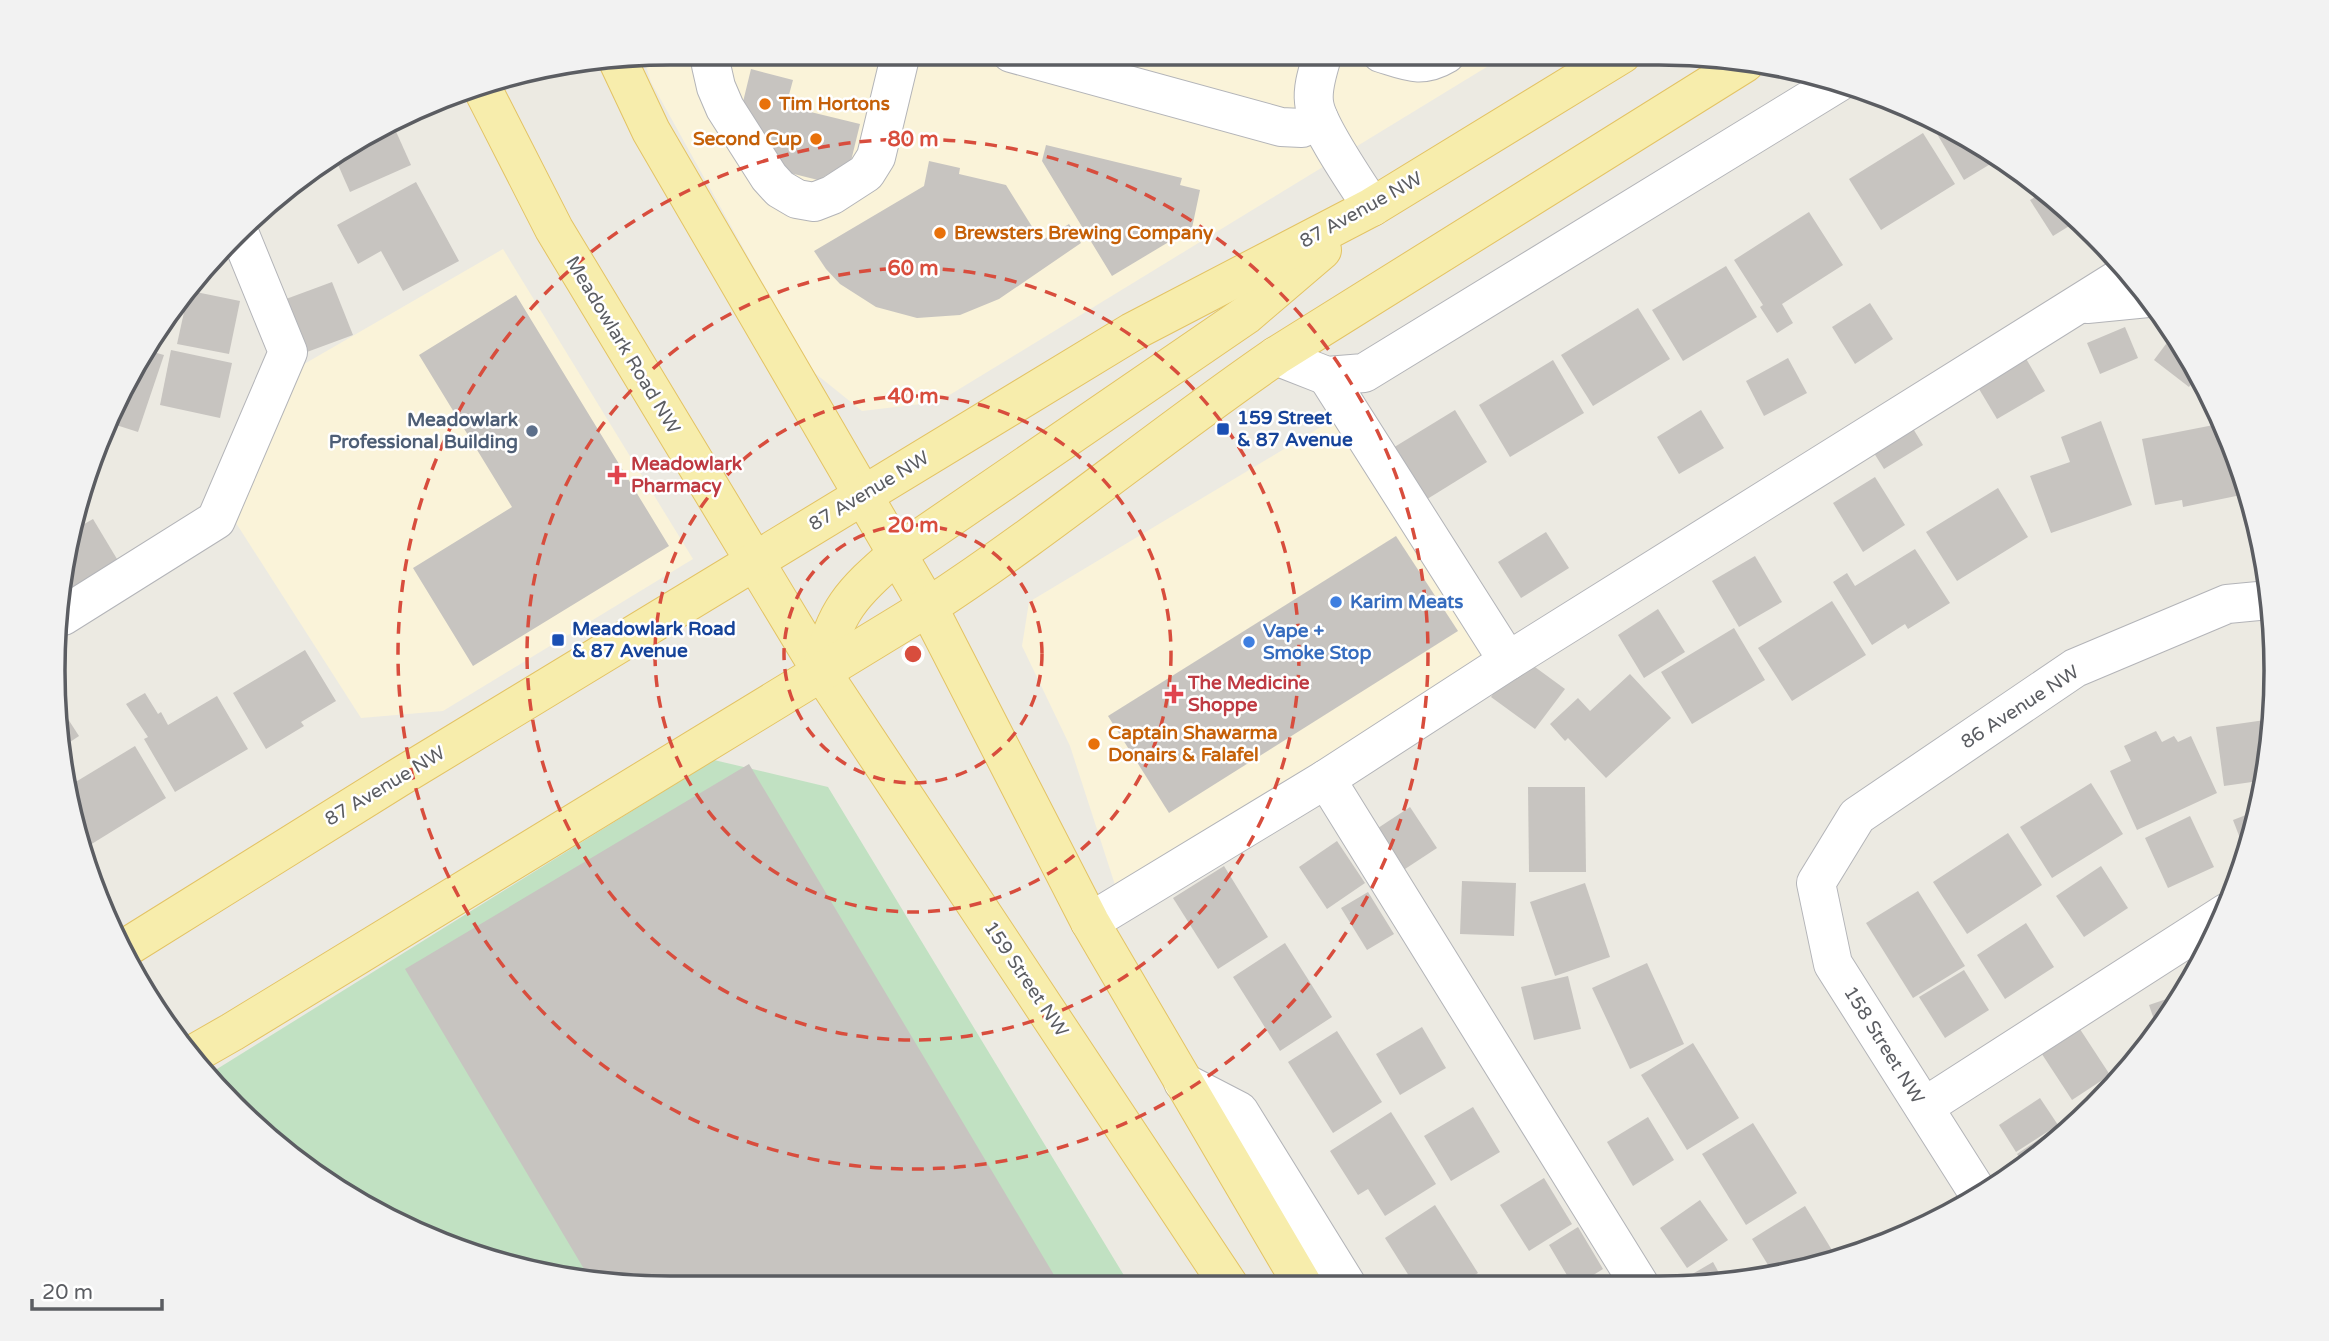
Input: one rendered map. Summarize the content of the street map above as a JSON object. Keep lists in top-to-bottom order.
{
  "streets": {
    "main road": ["87 Avenue NW", "Meadowlark Road NW", "159 Street NW"],
    "street": ["86 Avenue NW", "158 Street NW"]
  },
  "crossings": [
    ["87 Avenue NW", "Meadowlark Road NW"],
    ["Meadowlark Road NW", "159 Street NW"],
    ["86 Avenue NW", "158 Street NW"]
  ],
  "places": {
    "other": [
      "Tim Hortons",
      "Second Cup",
      "Brewsters Brewing Company",
      "Meadowlark Professional Building",
      "Karim Meats",
      "Vape + Smoke Stop",
      "Captain Shawarma Donairs & Falafel"
    ],
    "transit": ["159 Street & 87 Avenue", "Meadowlark Road & 87 Avenue"],
    "health": ["Meadowlark Pharmacy", "The Medicine Shoppe"]
  },
  "scale_bar": "20 m",
  "rings": [
    "80 m",
    "60 m",
    "40 m",
    "20 m"
  ]
}
